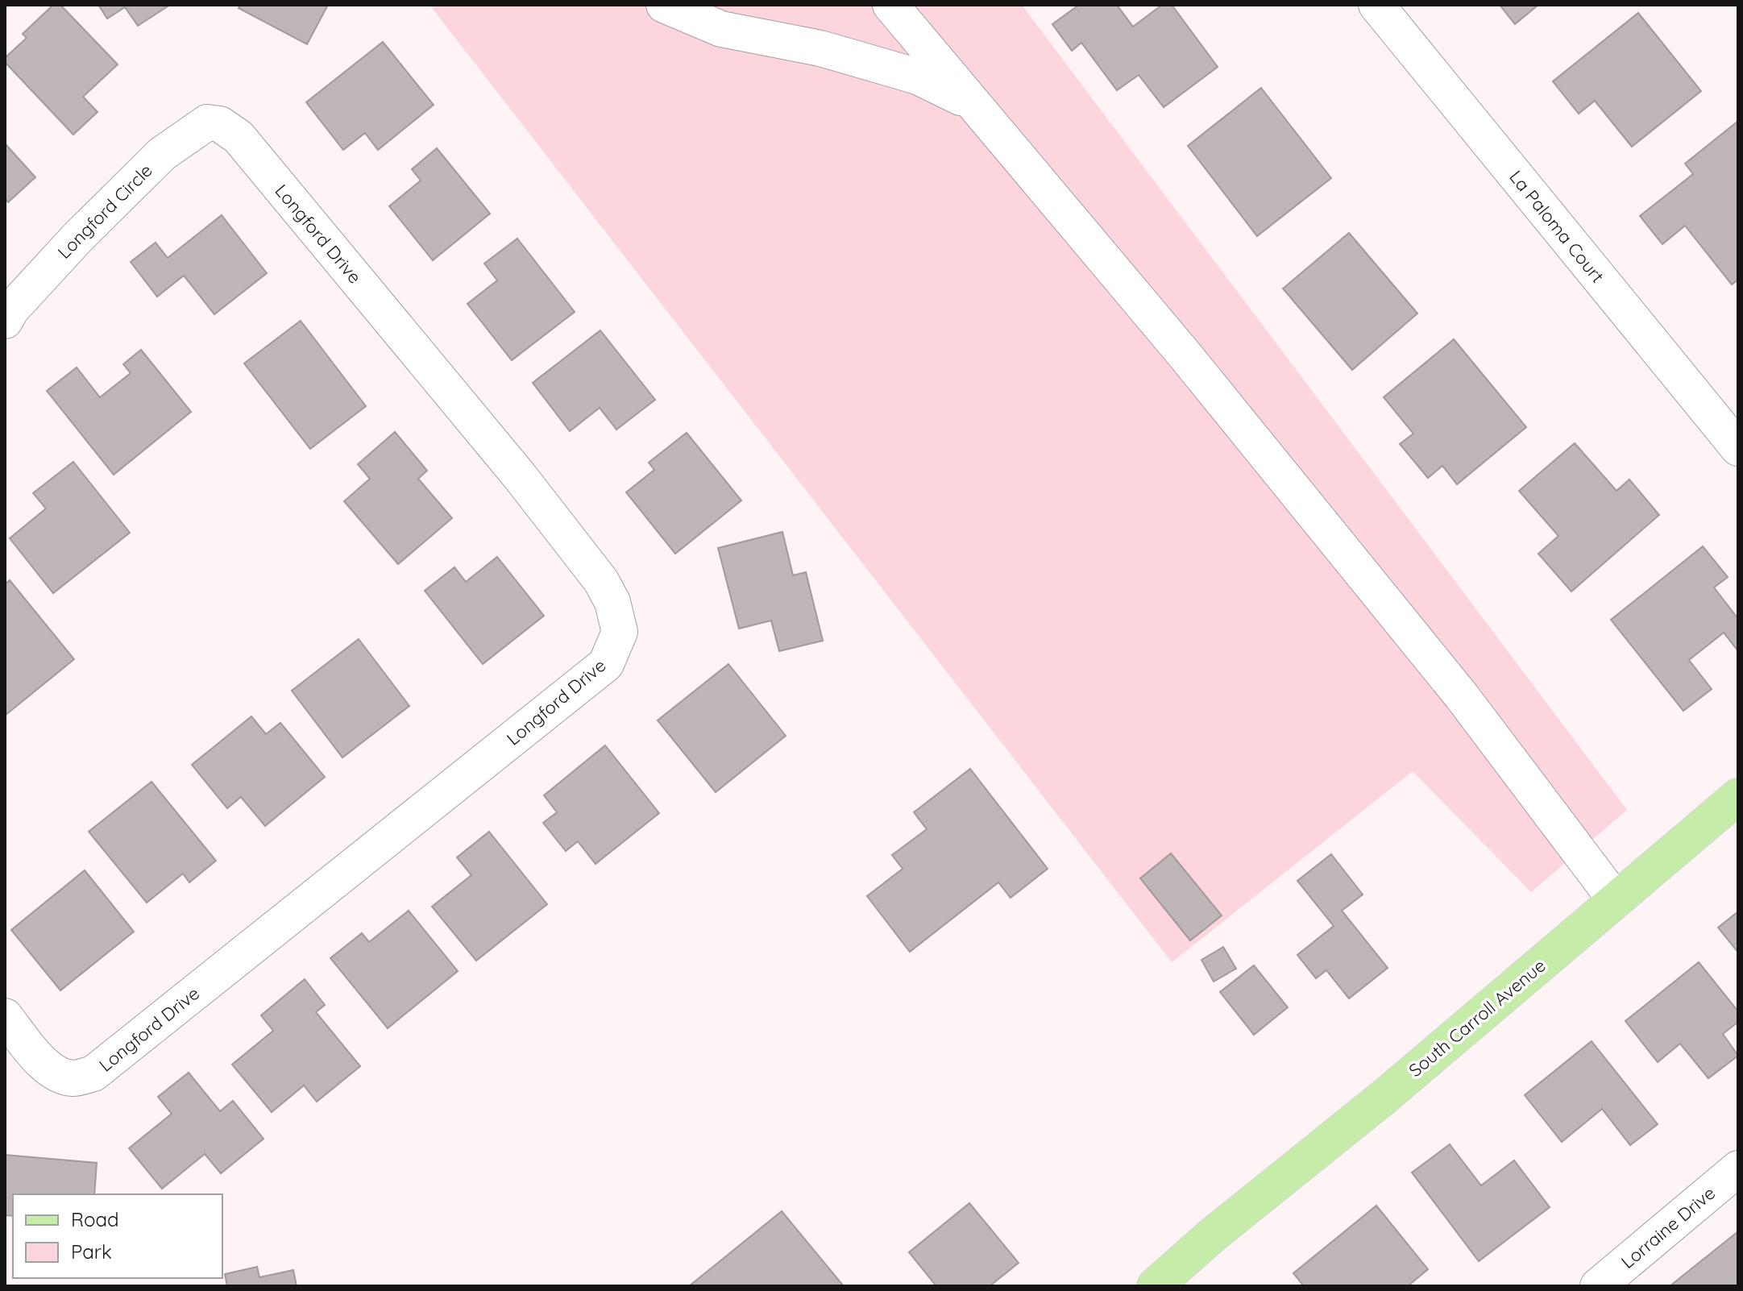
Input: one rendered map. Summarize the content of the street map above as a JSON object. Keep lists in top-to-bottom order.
{
  "streets": {
    "main road": ["South Carroll Avenue"],
    "street": [
      "Longford Circle",
      "La Paloma Court",
      "Longford Drive",
      "Lorraine Drive"
    ]
  },
  "crossings": [
    ["Longford Circle", "Longford Drive"]
  ],
  "legend": ["Road", "Park"]
}
